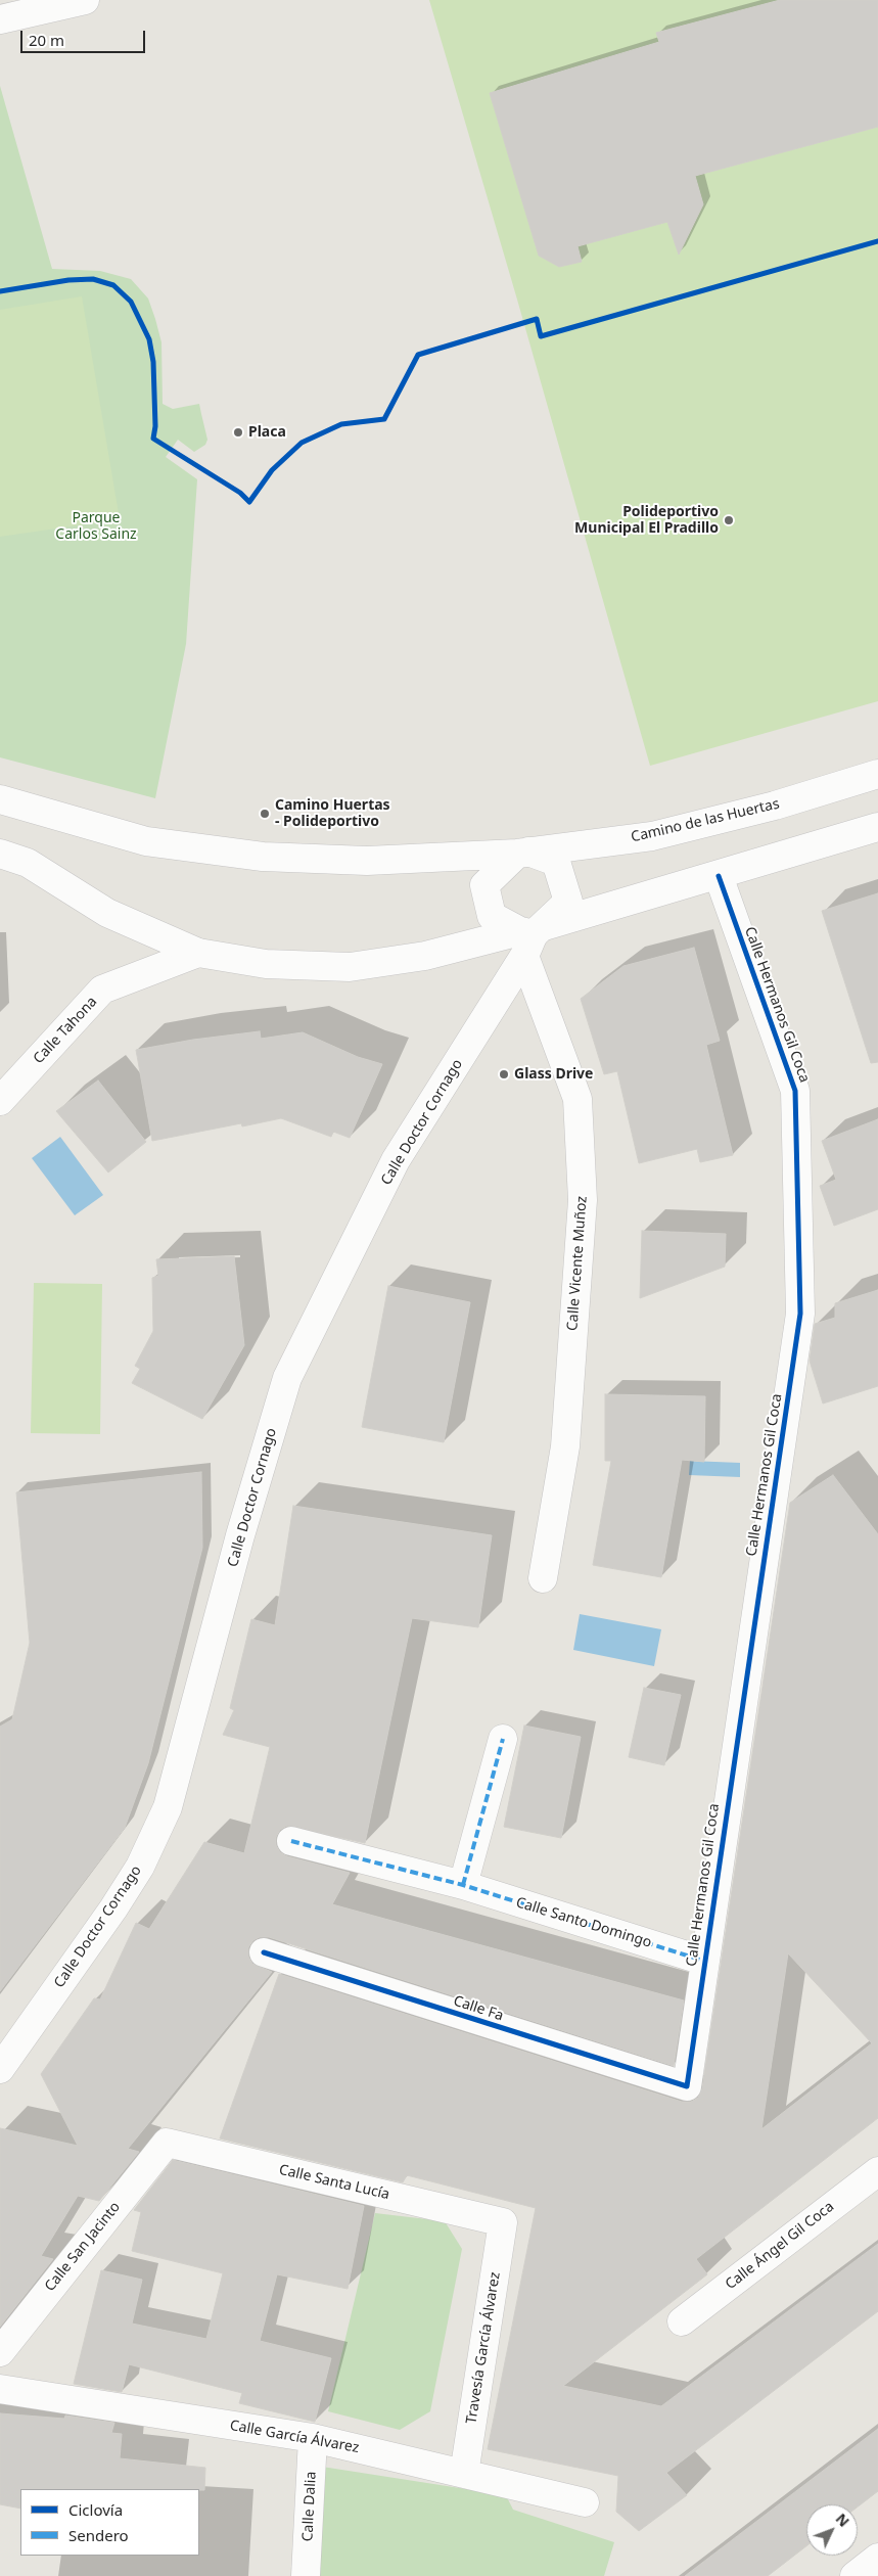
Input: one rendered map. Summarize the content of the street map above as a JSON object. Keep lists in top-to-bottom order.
{
  "streets": {
    "street": [
      "Camino de las Huertas",
      "Calle Hermanos Gil Coca",
      "Calle Tahona",
      "Calle Doctor Cornago",
      "Calle Vicente Muñoz",
      "Calle Santo Domingo",
      "Calle Fa",
      "Calle Santa Lucía",
      "Calle Ángel Gil Coca",
      "Calle San Jacinto",
      "Travesía García Álvarez",
      "Calle García Álvarez",
      "Calle Dalia"
    ]
  },
  "crossings": [
    ["Camino de las Huertas", "Calle Doctor Cornago"],
    ["Camino de las Huertas", "Calle Vicente Muñoz"],
    ["Calle Hermanos Gil Coca", "Calle Santo Domingo"],
    ["Calle Hermanos Gil Coca", "Calle Fa"],
    ["Calle Doctor Cornago", "Calle Vicente Muñoz"],
    ["Calle Santa Lucía", "Calle San Jacinto"],
    ["Calle Santa Lucía", "Travesía García Álvarez"],
    ["Travesía García Álvarez", "Calle García Álvarez"],
    ["Calle García Álvarez", "Calle Dalia"]
  ],
  "parks": ["Parque Carlos Sainz"],
  "places": [
    "Placa",
    "Polideportivo Municipal El Pradillo",
    "Camino Huertas - Polideportivo",
    "Glass Drive"
  ],
  "legend": ["Ciclovía", "Sendero"],
  "scale_bar": "20 m",
  "north": "top right"
}
